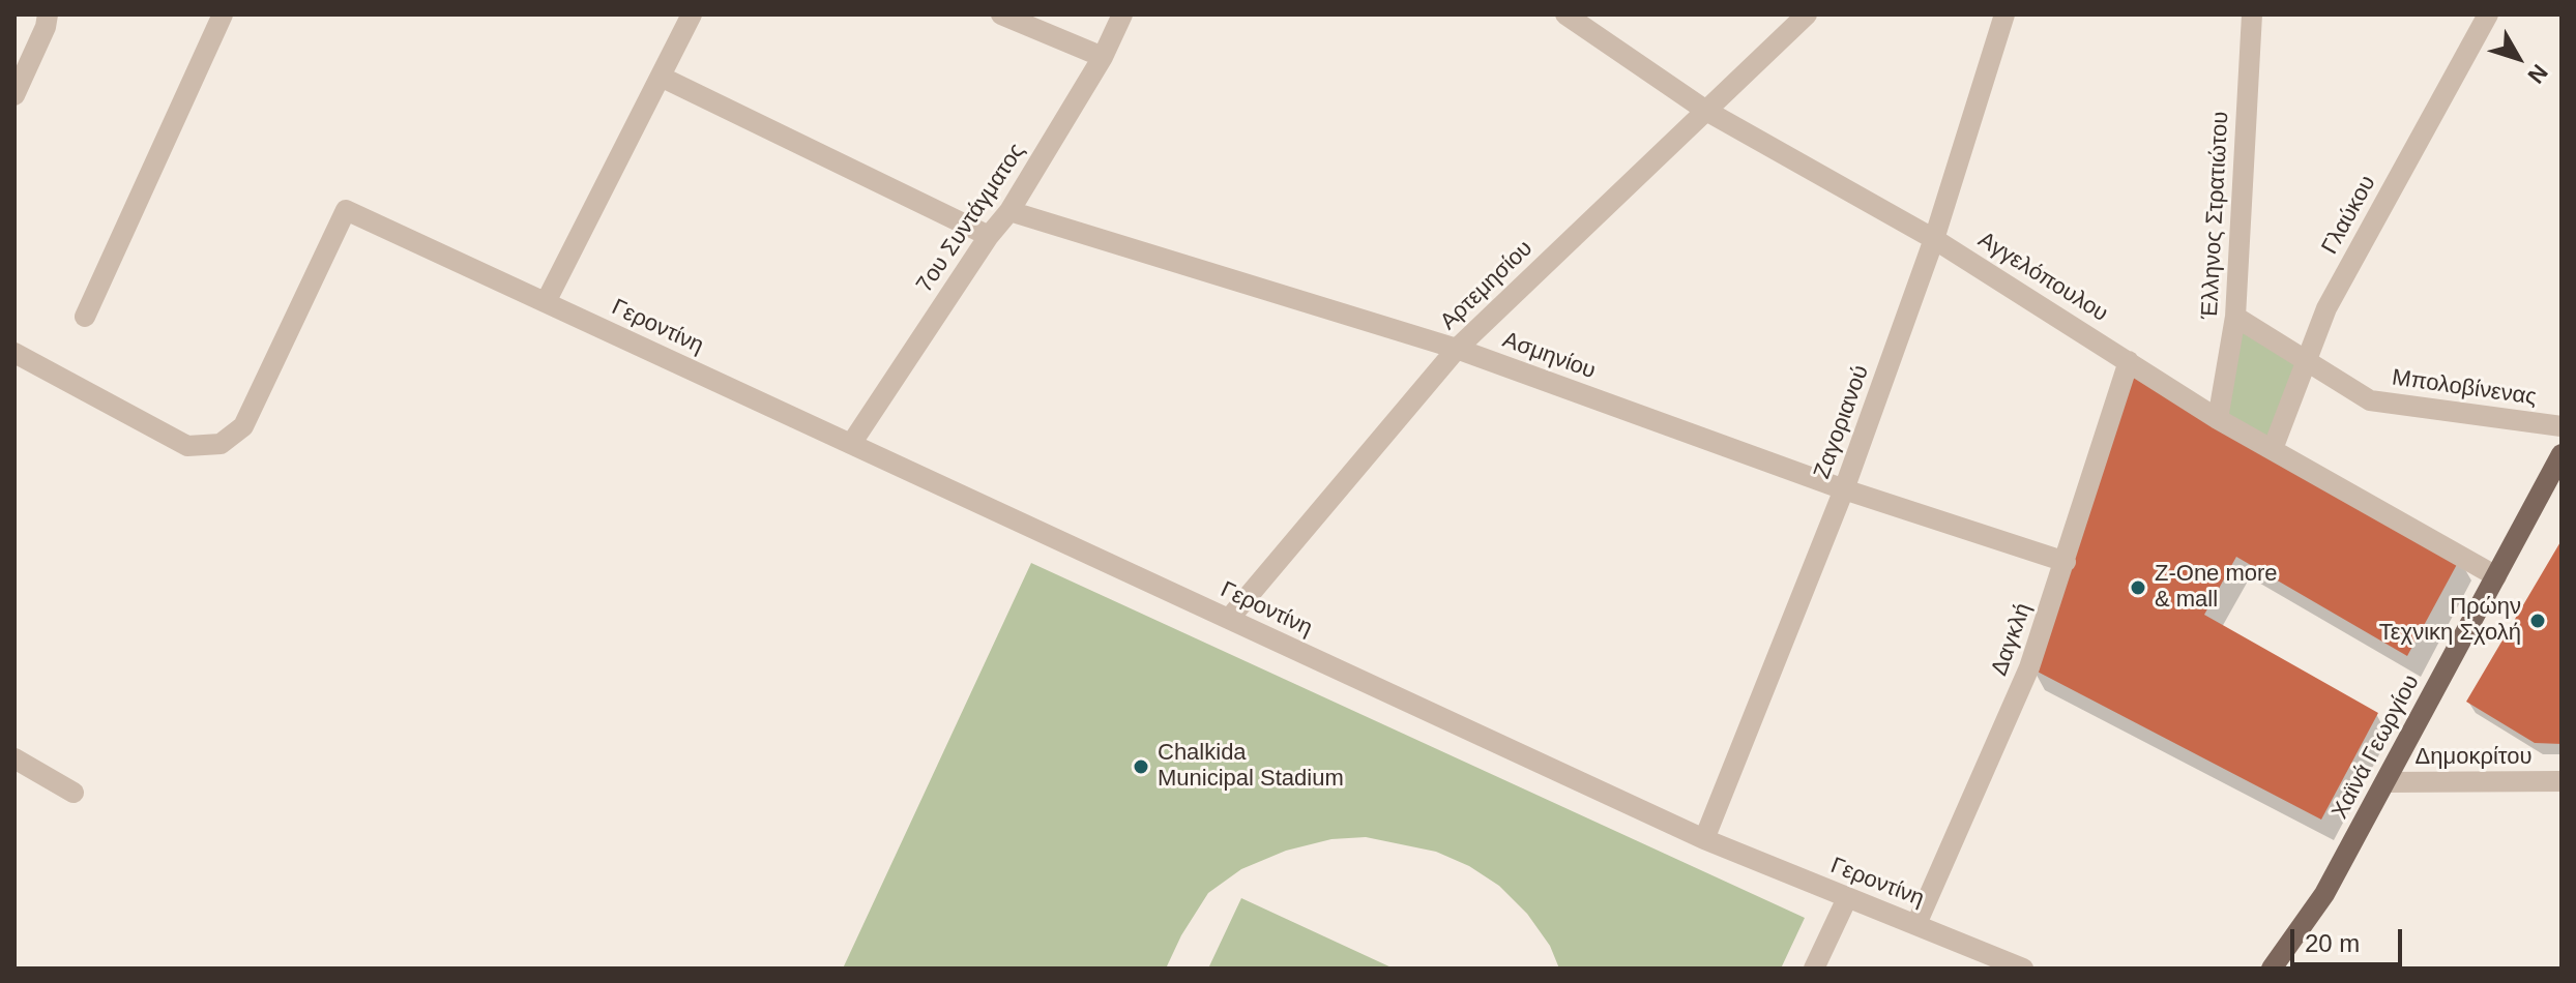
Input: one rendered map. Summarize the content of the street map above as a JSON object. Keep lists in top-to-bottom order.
{
  "streets": {
    "main road": ["Χαϊνά Γεωργίου"],
    "street": [
      "Έλληνος Στρατιώτου",
      "Γλαύκου",
      "7ου Συντάγματος",
      "Αγγελόπουλου",
      "Αρτεμησίου",
      "Γεροντίνη",
      "Ασμηνίου",
      "Μπολοβίνενας",
      "Ζαγοριανού",
      "Δαγκλή",
      "Δημοκρίτου"
    ]
  },
  "crossings": [
    ["Έλληνος Στρατιώτου", "Αγγελόπουλου"],
    ["Έλληνος Στρατιώτου", "Μπολοβίνενας"],
    ["Γλαύκου", "Αγγελόπουλου"],
    ["Γλαύκου", "Μπολοβίνενας"],
    ["7ου Συντάγματος", "Γεροντίνη"],
    ["7ου Συντάγματος", "Ασμηνίου"],
    ["Αγγελόπουλου", "Αρτεμησίου"],
    ["Αγγελόπουλου", "Ζαγοριανού"],
    ["Αγγελόπουλου", "Δαγκλή"],
    ["Αγγελόπουλου", "Χαϊνά Γεωργίου"],
    ["Αρτεμησίου", "Γεροντίνη"],
    ["Αρτεμησίου", "Ασμηνίου"],
    ["Γεροντίνη", "Ζαγοριανού"],
    ["Γεροντίνη", "Δαγκλή"],
    ["Ασμηνίου", "Ζαγοριανού"],
    ["Ασμηνίου", "Δαγκλή"],
    ["Χαϊνά Γεωργίου", "Δημοκρίτου"]
  ],
  "places": ["Z-One more & mall", "Πρώην Τεχνικη Σχολή", "Chalkida Municipal Stadium"],
  "scale_bar": "20 m",
  "north": "bottom right"
}
